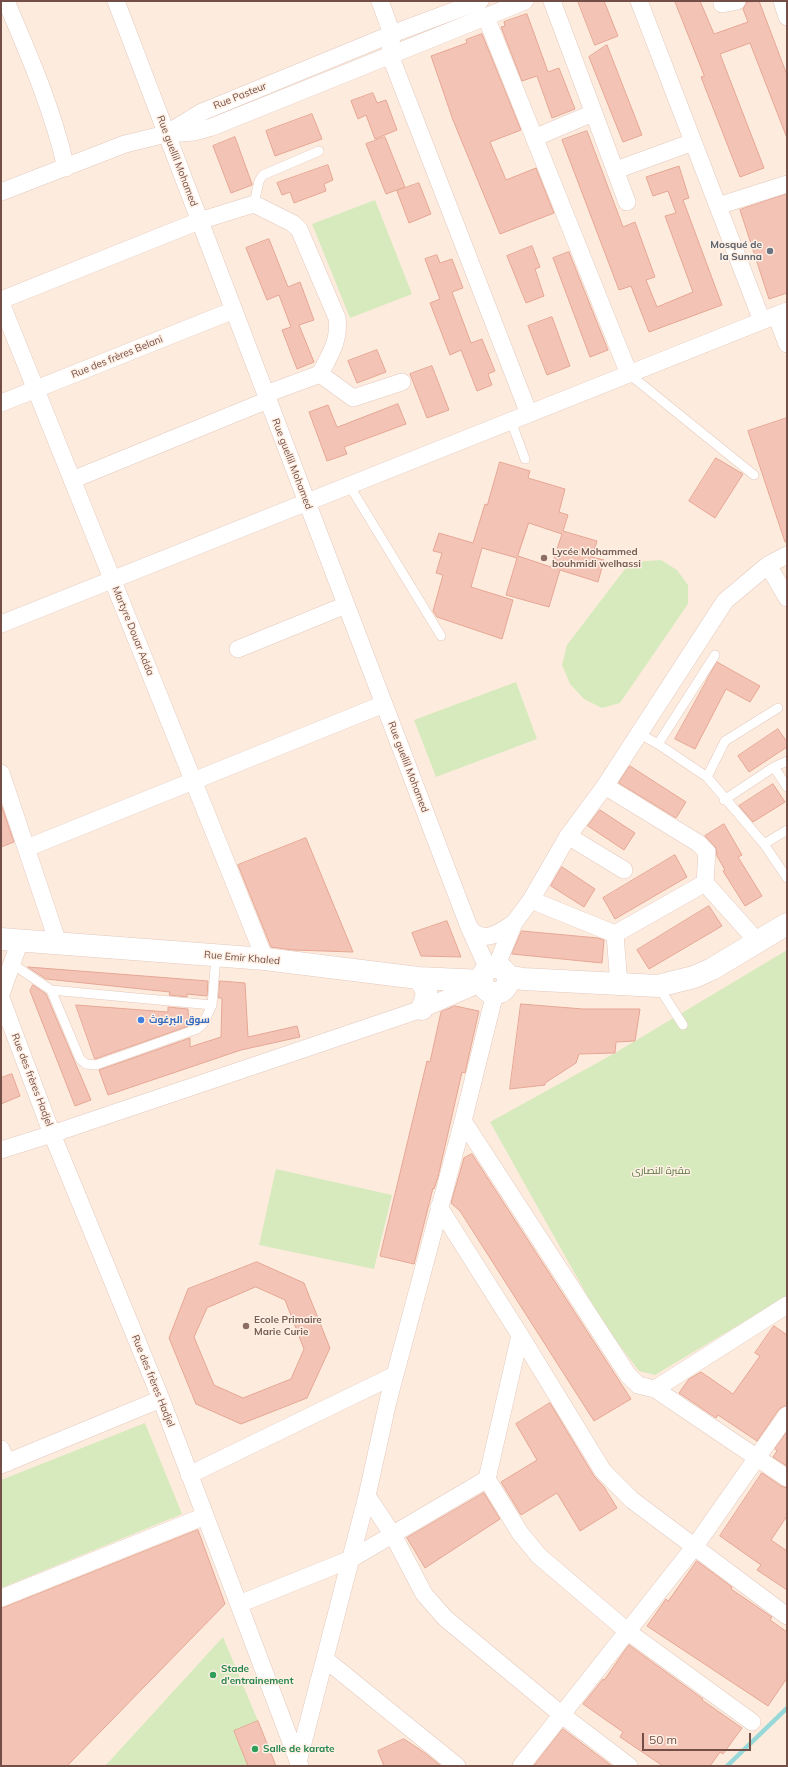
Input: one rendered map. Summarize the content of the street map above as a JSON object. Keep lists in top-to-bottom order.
{
  "streets": {
    "street": [
      "Rue Pasteur",
      "Rue guellil Mohamed",
      "Rue des frères Belani",
      "Martyre Douar Adda",
      "Rue Emir Khaled",
      "Rue des frères Hadjel"
    ]
  },
  "crossings": [
    ["Rue Pasteur", "Rue guellil Mohamed"],
    ["Rue guellil Mohamed", "Rue des frères Belani"],
    ["Rue guellil Mohamed", "Rue Emir Khaled"],
    ["Rue des frères Belani", "Martyre Douar Adda"],
    ["Martyre Douar Adda", "Rue Emir Khaled"]
  ],
  "parks": ["مقبرة النصارى"],
  "places": [
    "Mosqué de la Sunna",
    "Lycée Mohammed bouhmidi welhassi",
    "سوق البرغوث",
    "Ecole Primaire Marie Curie",
    "Stade d'entrainement",
    "Salle de karate"
  ],
  "scale_bar": "50 m"
}
